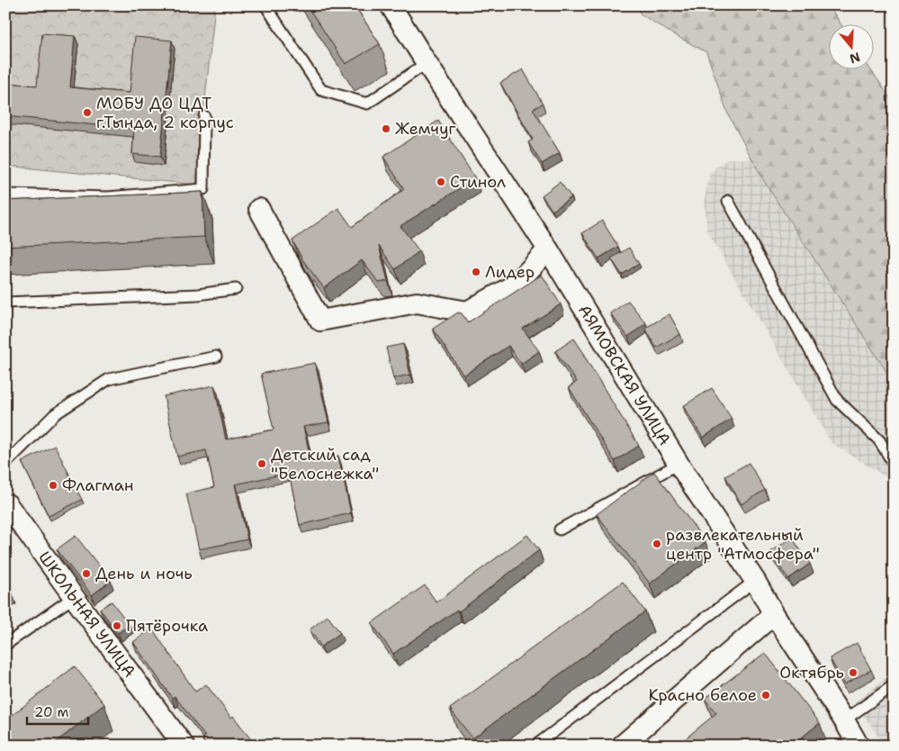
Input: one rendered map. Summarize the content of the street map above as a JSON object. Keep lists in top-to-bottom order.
{
  "streets": {
    "street": ["АЯМОВСКАЯ УЛИЦА", "ШКОЛЬНАЯ УЛИЦА"]
  },
  "places": [
    "МОБУ ДО ЦДТ г.Тында, 2 корпус",
    "Жемчуг",
    "Стинол",
    "Лидер",
    "Детский сад \"Белоснежка\"",
    "Флагман",
    "развлекательный центр \"Атмосфера\"",
    "День и ночь",
    "Пятёрочка",
    "Октябрь",
    "Красно белое"
  ],
  "scale_bar": "20 m",
  "north": "bottom"
}
